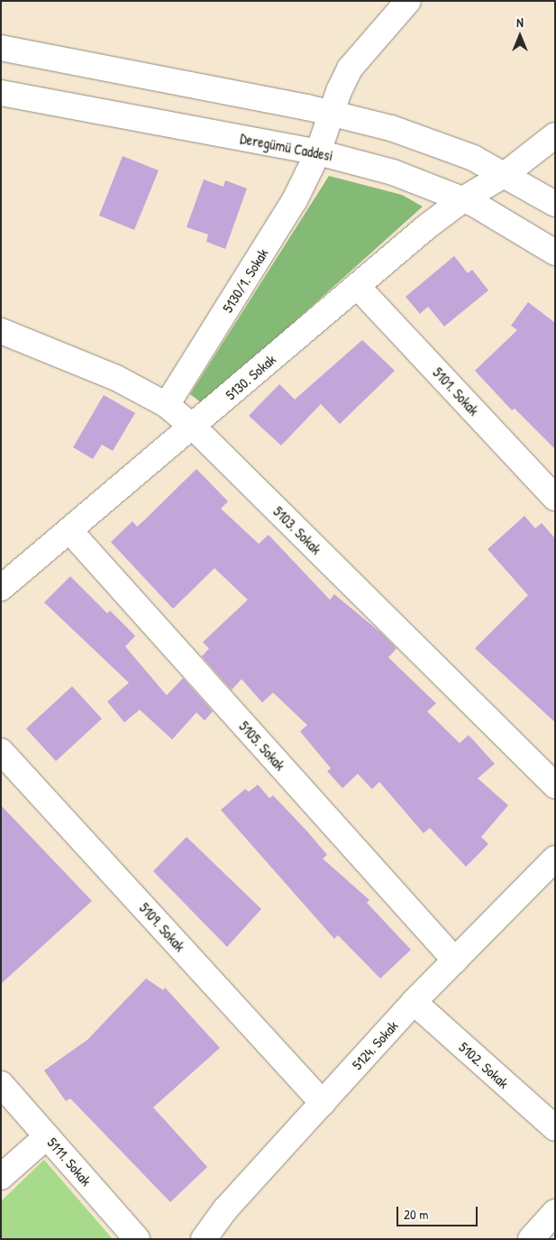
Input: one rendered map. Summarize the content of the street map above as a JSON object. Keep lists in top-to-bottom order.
{
  "streets": {
    "street": [
      "Deregümü Caddesi",
      "5130/1. Sokak",
      "5130. Sokak",
      "5101. Sokak",
      "5103. Sokak",
      "5105. Sokak",
      "5109. Sokak",
      "5124. Sokak",
      "5102. Sokak",
      "5111. Sokak"
    ]
  },
  "crossings": [
    ["Deregümü Caddesi", "5130/1. Sokak"],
    ["Deregümü Caddesi", "5130. Sokak"],
    ["5130/1. Sokak", "5103. Sokak"],
    ["5130. Sokak", "5101. Sokak"],
    ["5130. Sokak", "5103. Sokak"],
    ["5130. Sokak", "5105. Sokak"],
    ["5105. Sokak", "5124. Sokak"],
    ["5109. Sokak", "5124. Sokak"],
    ["5124. Sokak", "5102. Sokak"]
  ],
  "scale_bar": "20 m",
  "north": "top"
}
